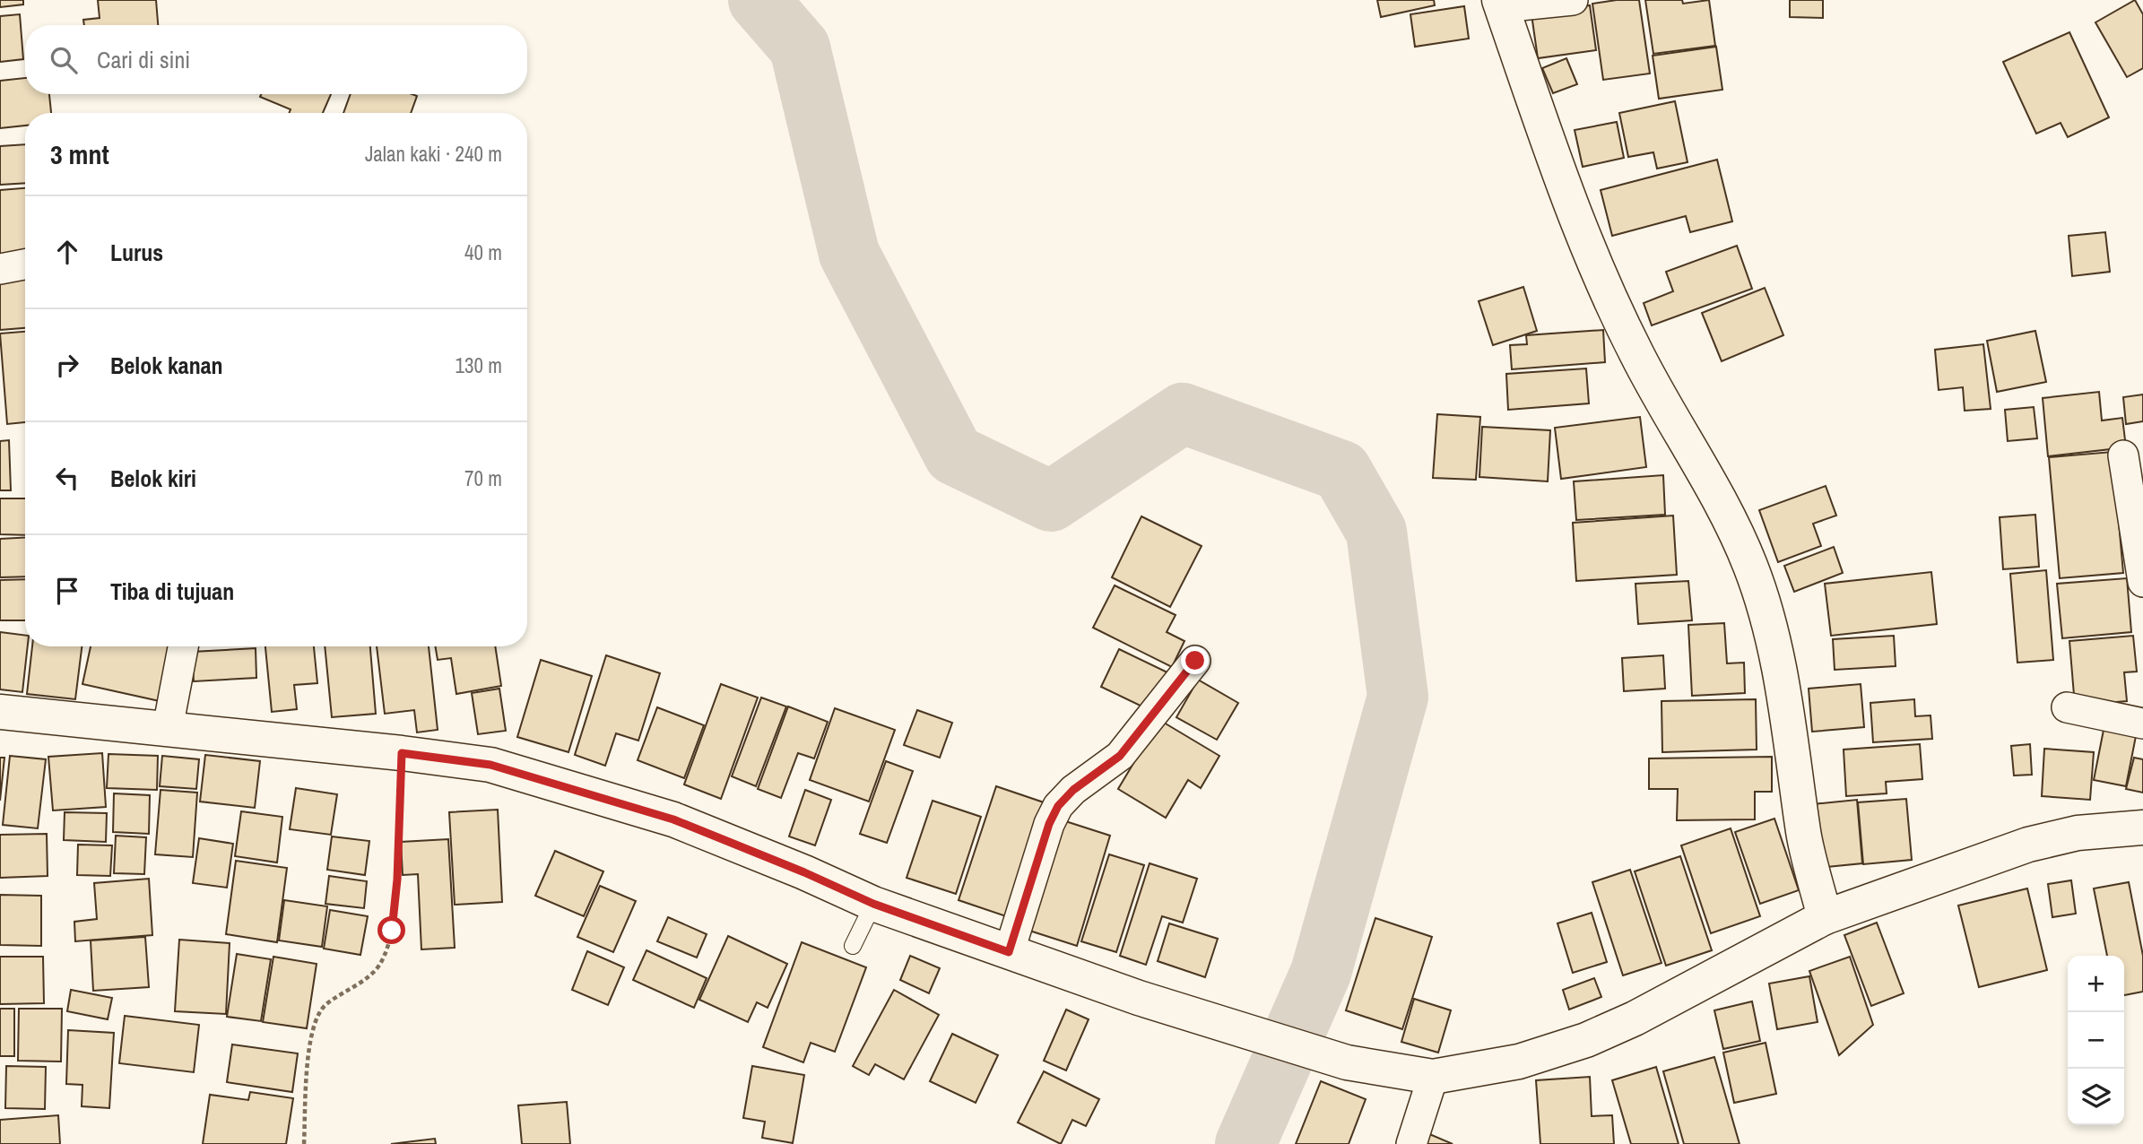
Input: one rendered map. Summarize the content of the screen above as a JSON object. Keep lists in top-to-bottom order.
{
  "page": {
    "search": "Cari di sini",
    "heading": ["3 mnt", "Jalan kaki · 240 m"],
    "list": [
      ["Lurus", "40 m"],
      ["Belok kanan", "130 m"],
      ["Belok kiri", "70 m"],
      "Tiba di tujuan"
    ],
    "map_buttons": ["+", "−"]
  }
}
